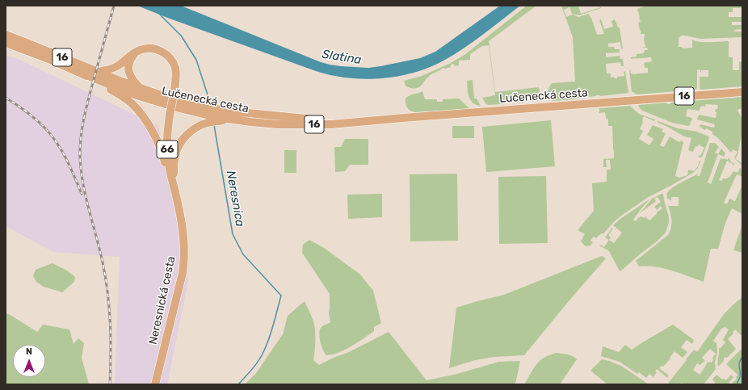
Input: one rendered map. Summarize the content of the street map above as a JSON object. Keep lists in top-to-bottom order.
{
  "streets": {
    "main road": [
      "16",
      "Lučenecká cesta",
      "66",
      "Neresnická cesta"
    ]
  },
  "crossings": [
    ["16", "Lučenecká cesta"],
    ["66", "Neresnická cesta"]
  ],
  "water": ["Slatina", "Neresnica"],
  "north": "top"
}
